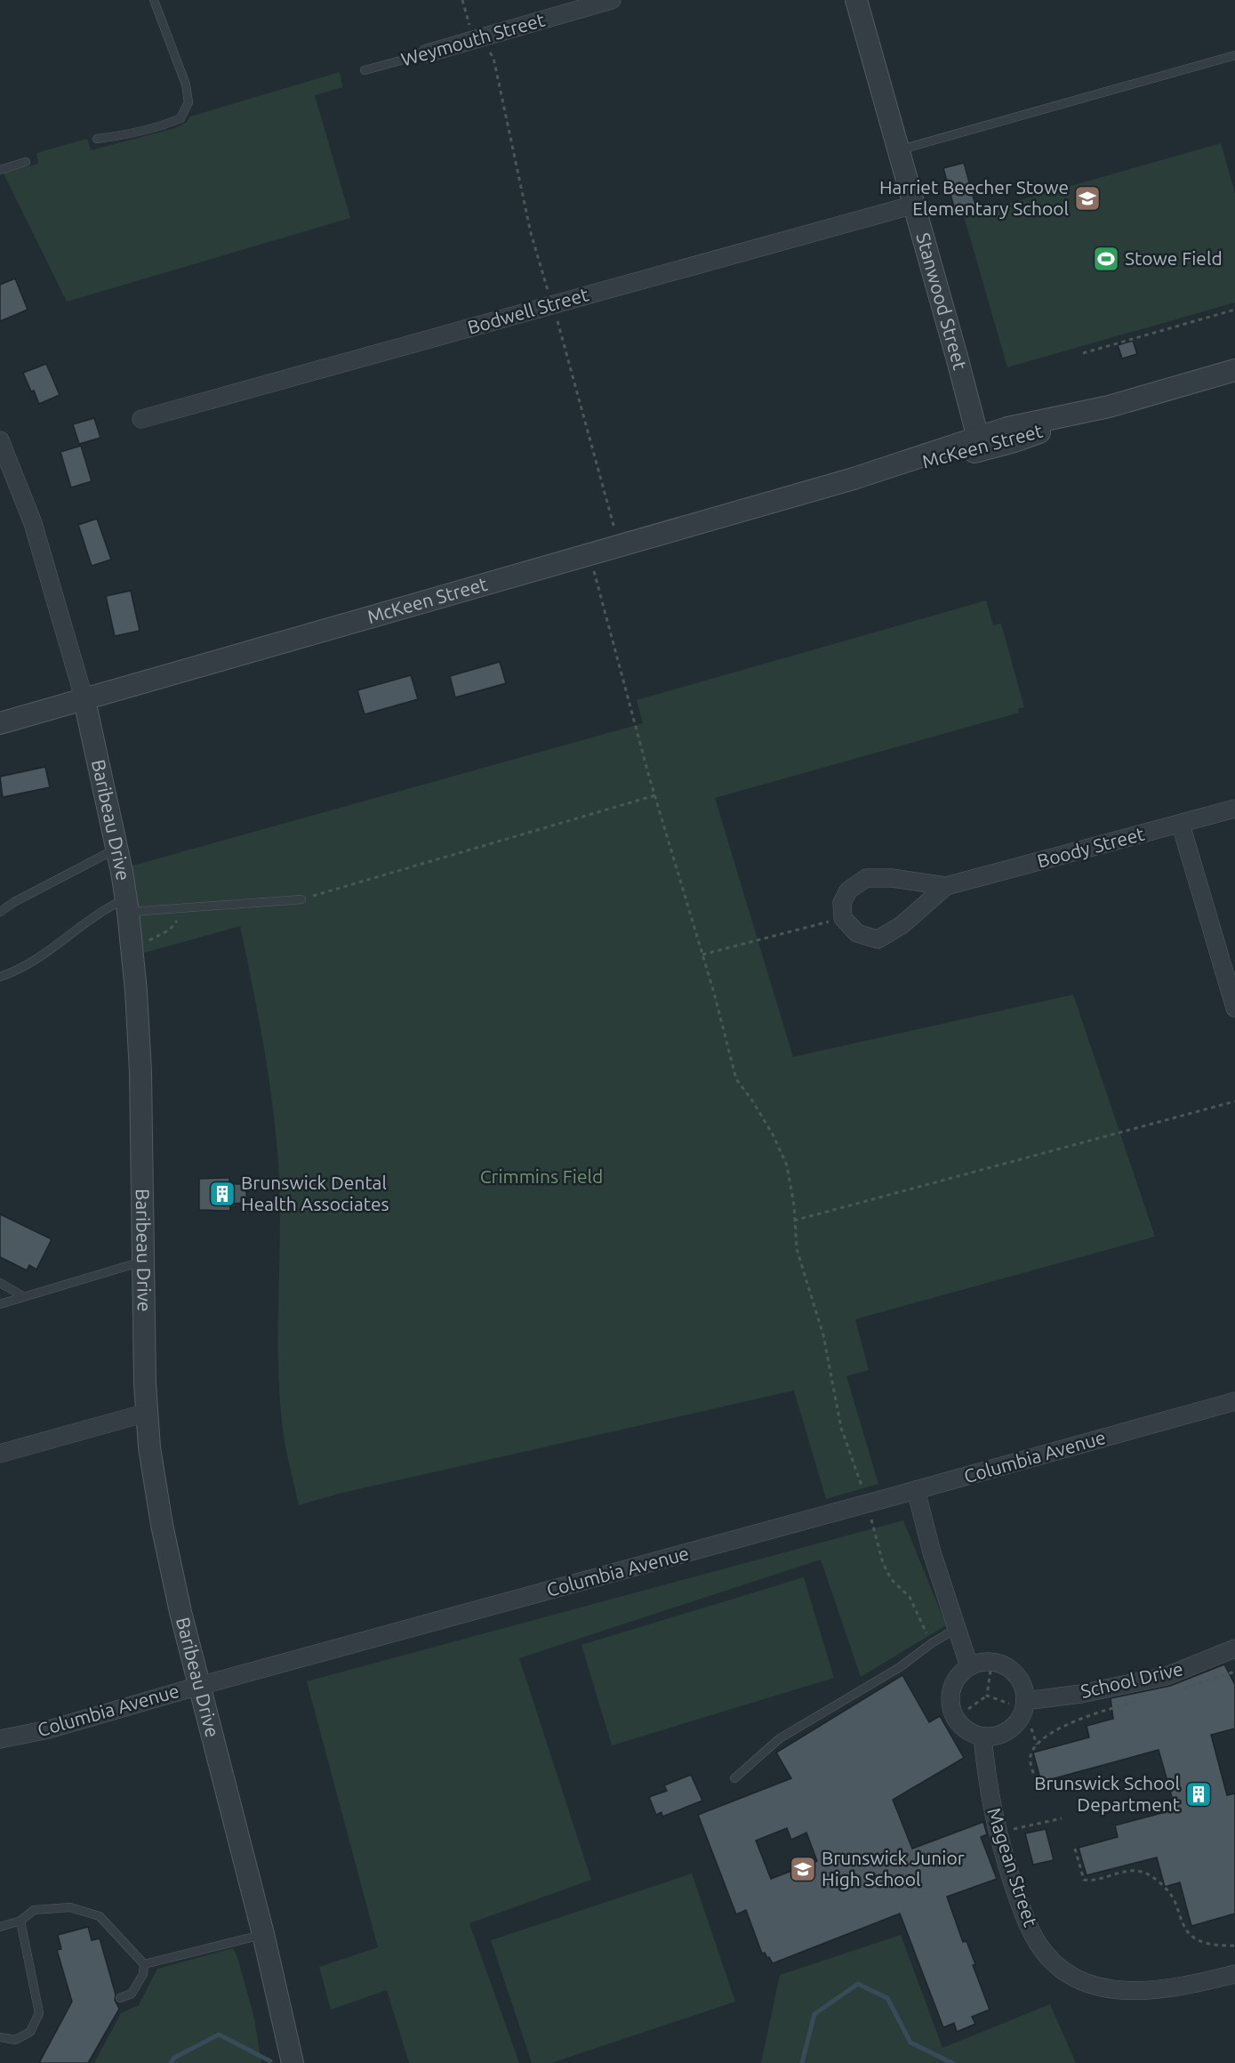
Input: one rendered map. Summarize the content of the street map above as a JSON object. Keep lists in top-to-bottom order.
{
  "streets": {
    "street": [
      "Weymouth Street",
      "Stanwood Street",
      "Bodwell Street",
      "McKeen Street",
      "Baribeau Drive",
      "Boody Street",
      "Columbia Avenue",
      "School Drive",
      "Magean Street"
    ]
  },
  "crossings": [
    ["Stanwood Street", "Bodwell Street"],
    ["Stanwood Street", "McKeen Street"],
    ["McKeen Street", "Baribeau Drive"],
    ["Baribeau Drive", "Columbia Avenue"],
    ["School Drive", "Magean Street"]
  ],
  "parks": ["Crimmins Field"],
  "places": {
    "school or university": ["Harriet Beecher Stowe Elementary School", "Brunswick Junior High School"],
    "sports": ["Stowe Field"],
    "building": ["Brunswick Dental Health Associates", "Brunswick School Department"]
  }
}
